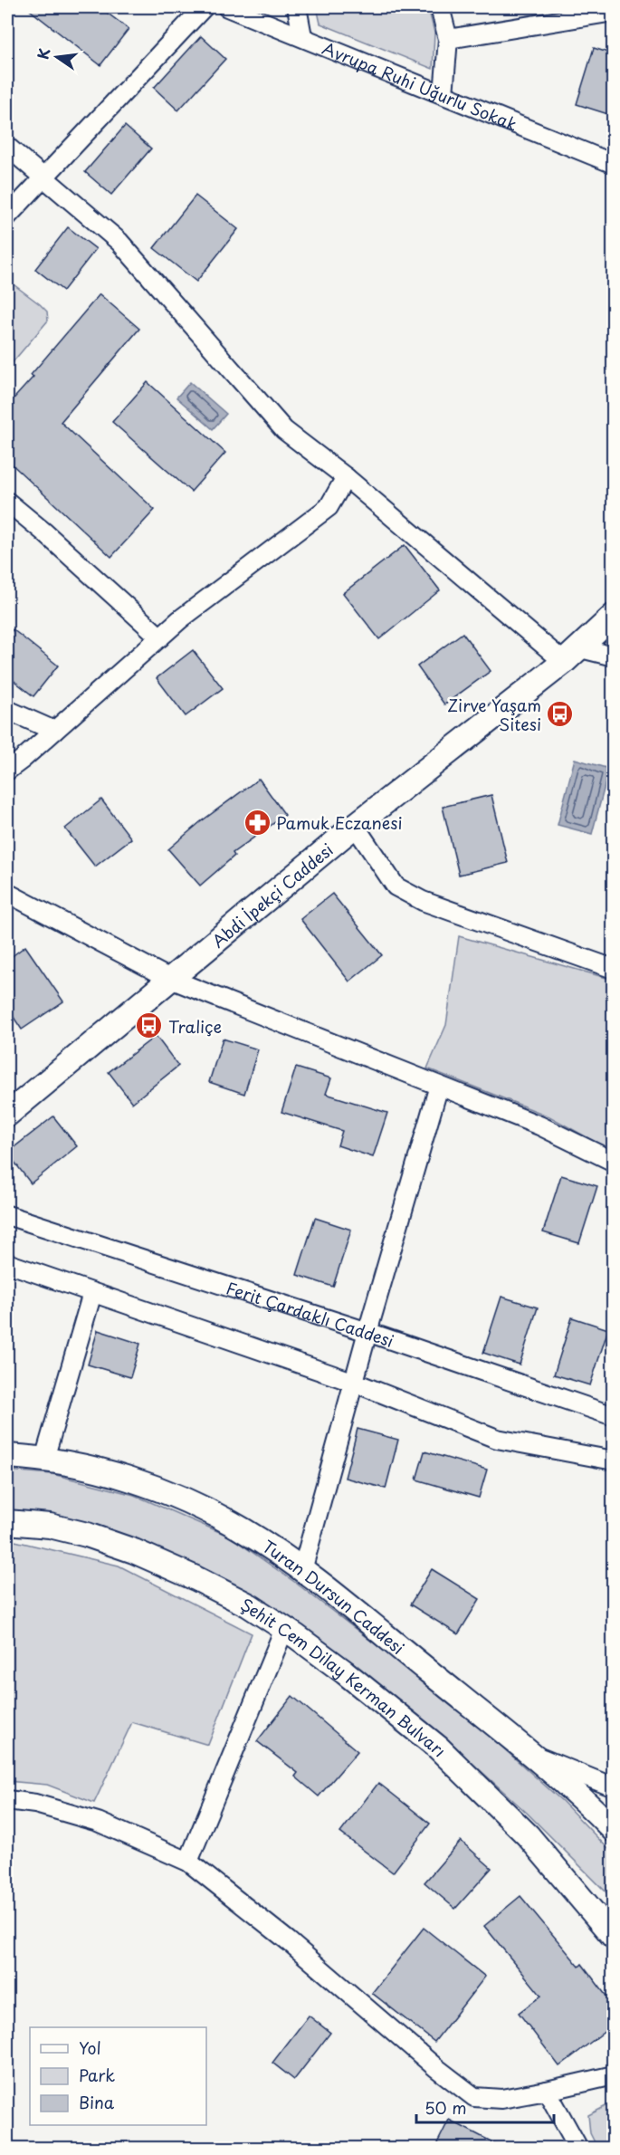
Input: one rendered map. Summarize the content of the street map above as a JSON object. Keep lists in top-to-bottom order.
{
  "streets": {
    "main road": ["Abdi İpekçi Caddesi", "Turan Dursun Caddesi", "Şehit Cem Dilay Kerman Bulvarı"],
    "street": ["Avrupa Ruhi Uğurlu Sokak", "Ferit Çardaklı Caddesi"]
  },
  "places": {
    "bus stop": ["Zirve Yaşam Sitesi", "Traliçe"],
    "pharmacy": ["Pamuk Eczanesi"]
  },
  "legend": ["Yol", "Park", "Bina"],
  "scale_bar": "50 m",
  "north": "left"
}
